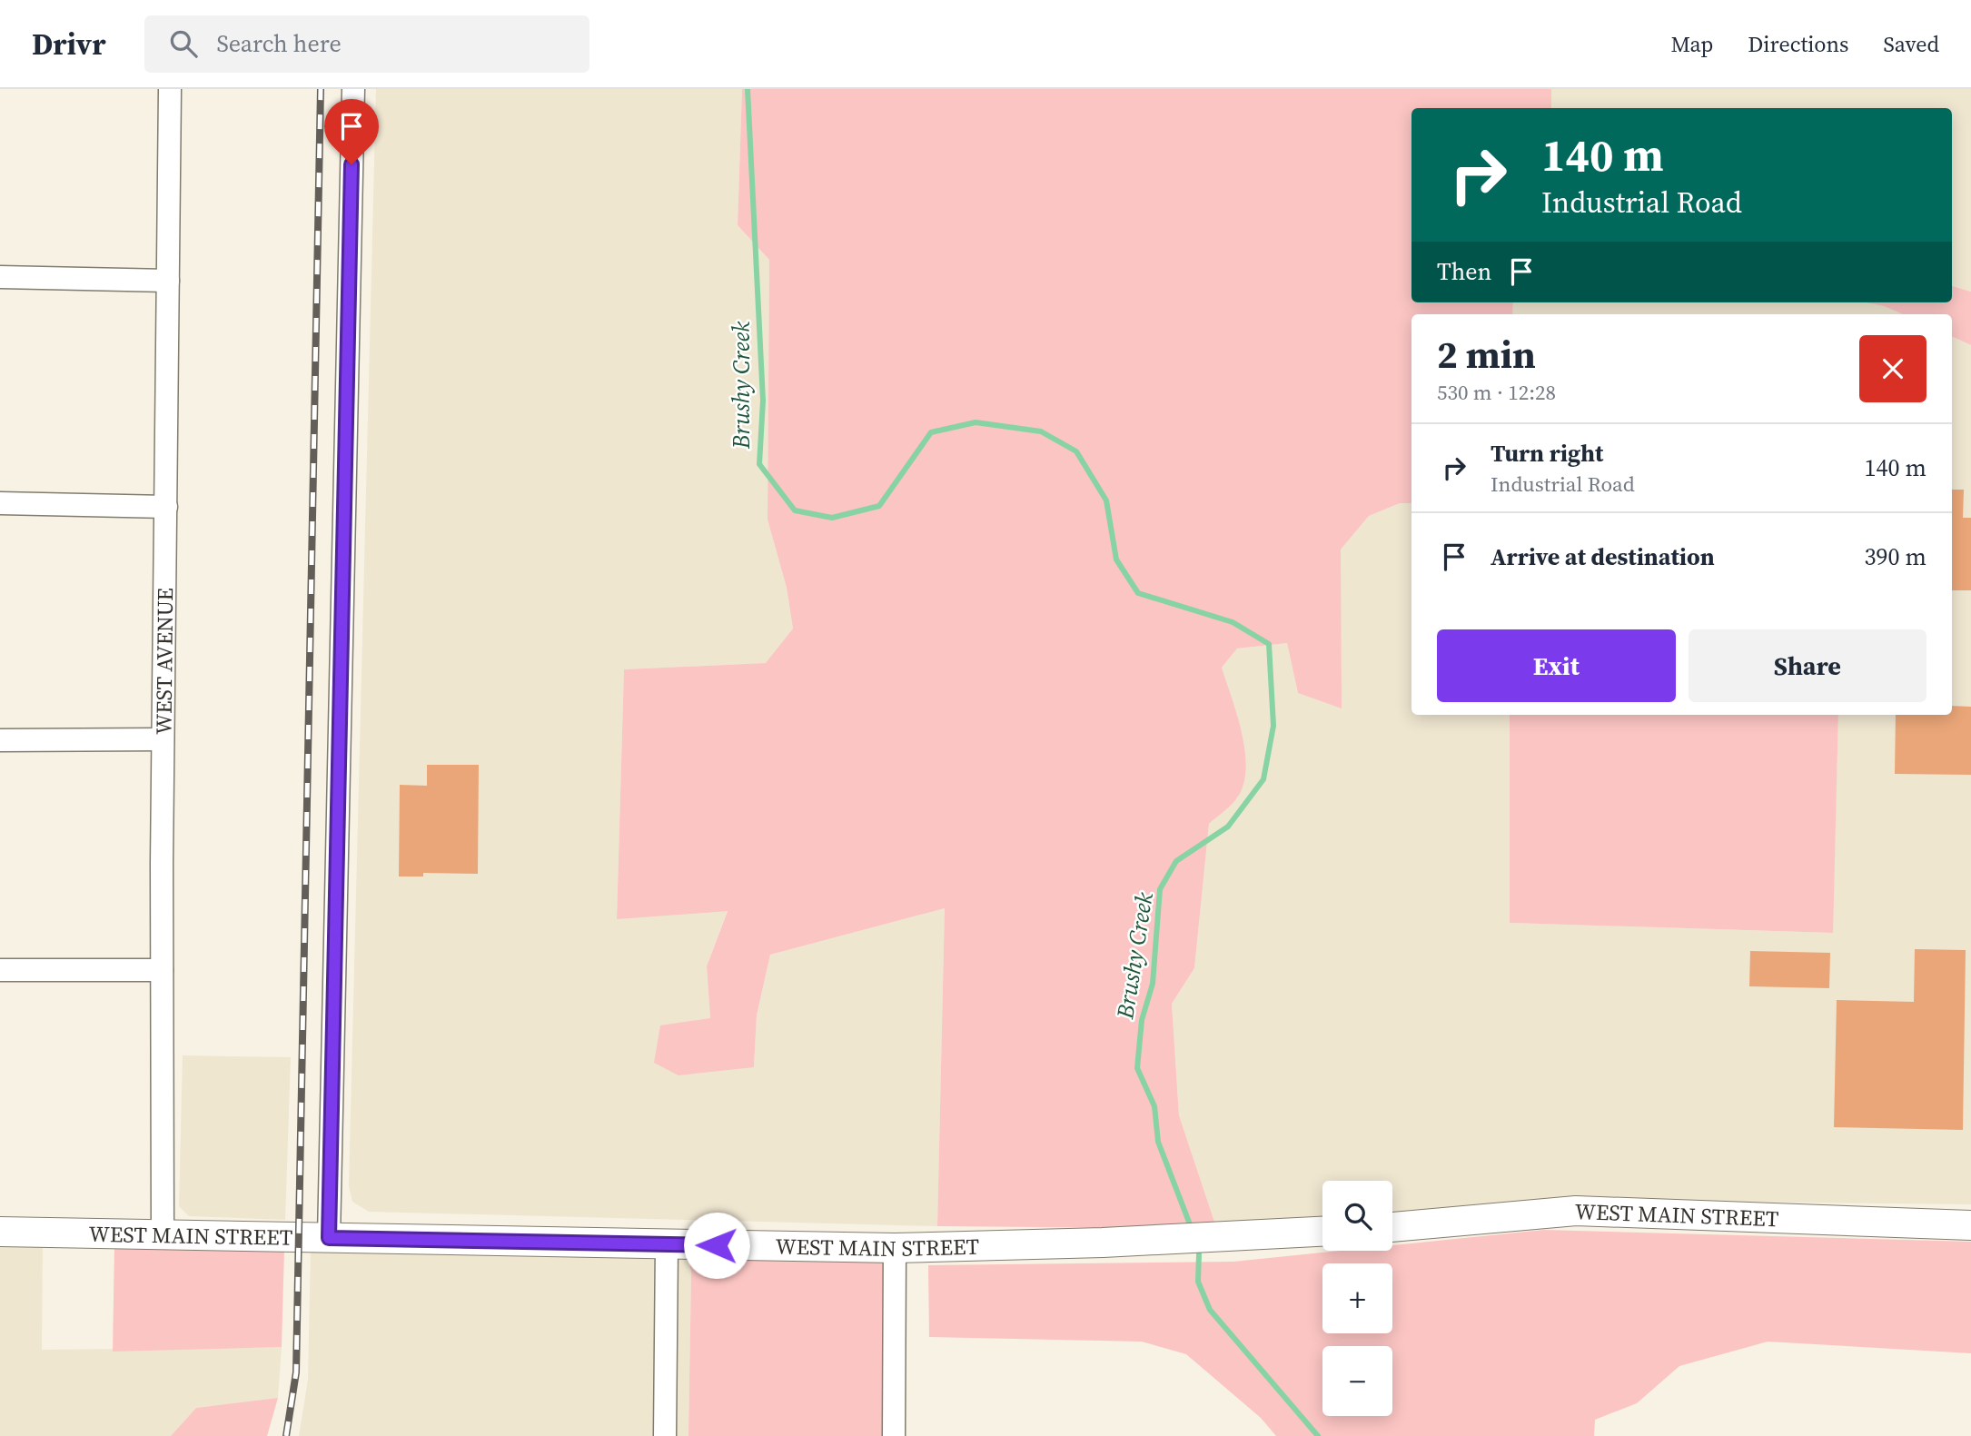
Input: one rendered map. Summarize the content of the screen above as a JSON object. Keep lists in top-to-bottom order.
{
  "streets": {
    "main road": ["WEST MAIN STREET"],
    "street": ["WEST AVENUE"]
  },
  "crossings": [
    ["WEST AVENUE", "WEST MAIN STREET"]
  ],
  "water": ["Brushy Creek"],
  "page": {
    "header": "Drivr",
    "search": "Search here",
    "nav": ["Map", "Directions", "Saved"],
    "turn": ["140 m", "Industrial Road"],
    "then": "Then",
    "heading": ["2 min", "530 m · 12:28"],
    "list": [
      {
        "name": "Turn right",
        "note": "Industrial Road",
        "value": "140 m"
      },
      {
        "name": "Arrive at destination",
        "value": "390 m"
      }
    ],
    "buttons": ["Exit", "Share"],
    "map_buttons": ["+", "−"]
  }
}
